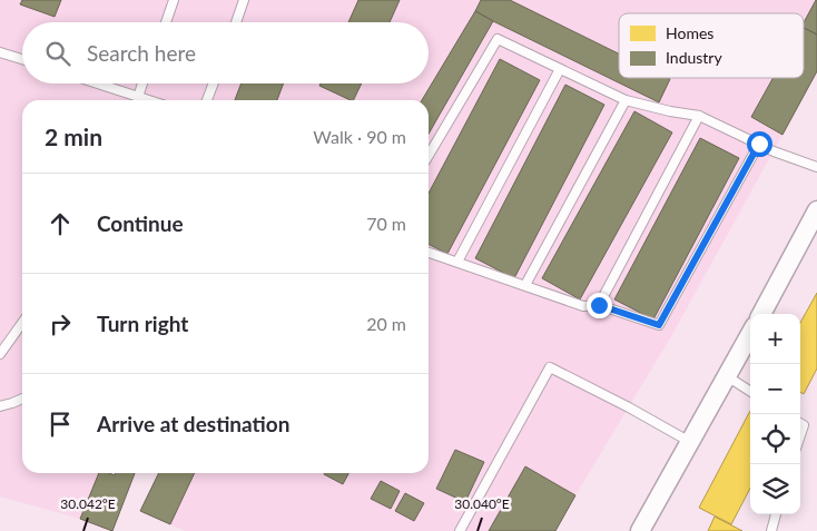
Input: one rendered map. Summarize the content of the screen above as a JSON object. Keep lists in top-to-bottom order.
{
  "legend": ["Homes", "Industry"],
  "page": {
    "search": "Search here",
    "heading": ["2 min", "Walk · 90 m"],
    "list": [
      ["Continue", "70 m"],
      ["Turn right", "20 m"],
      "Arrive at destination"
    ],
    "map_buttons": ["+", "−"]
  },
  "coordinates": ["30.042°E", "30.040°E"]
}
